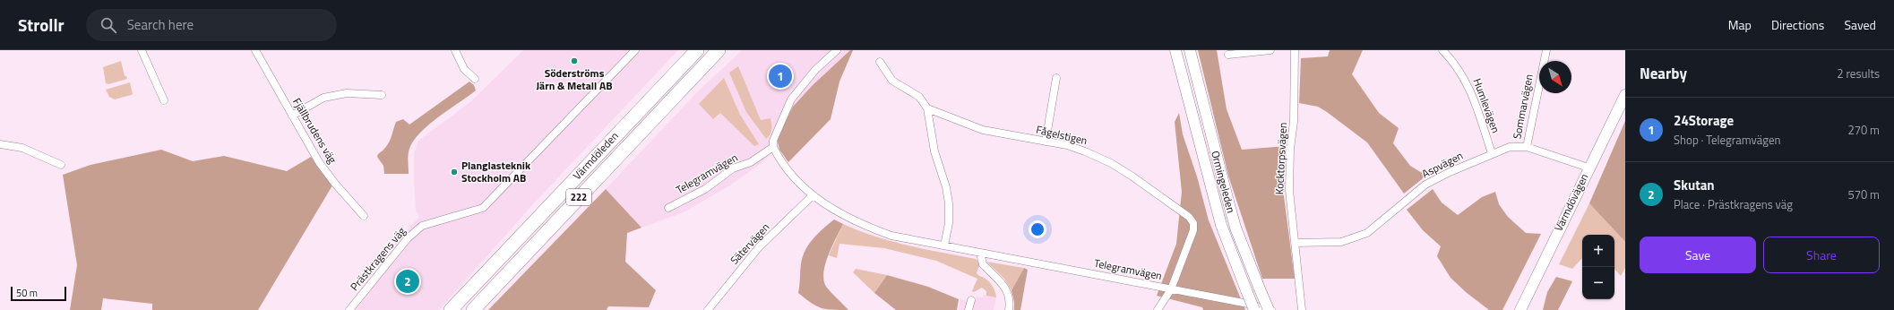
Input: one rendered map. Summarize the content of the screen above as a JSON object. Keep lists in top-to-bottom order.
{
  "streets": {
    "highway": ["Värmdöleden", "222"],
    "main road": ["Ormingeleden", "Värmdövägen"],
    "street": [
      "Humlevägen",
      "Sommarvägen",
      "Fjällbrudens väg",
      "Fågelstigen",
      "Kocktorpsvägen",
      "Aspvägen",
      "Telegramvägen",
      "Sätervägen",
      "Prästkragens väg"
    ]
  },
  "crossings": [
    ["Humlevägen", "Aspvägen"],
    ["Sommarvägen", "Aspvägen"],
    ["Fågelstigen", "Telegramvägen"],
    ["Kocktorpsvägen", "Aspvägen"],
    ["Aspvägen", "Värmdövägen"],
    ["Telegramvägen", "Ormingeleden"],
    ["Telegramvägen", "Sätervägen"]
  ],
  "places": ["Söderströms Järn & Metall AB", "Planglasteknik Stockholm AB"],
  "scale_bar": "50 m",
  "north": "bottom right",
  "page": {
    "header": "Strollr",
    "search": "Search here",
    "nav": ["Map", "Directions", "Saved"],
    "heading": ["Nearby", "2 results"],
    "pins": ["1", "2"],
    "list": [
      {
        "mark": "1",
        "name": "24Storage",
        "note": "Shop · Telegramvägen",
        "value": "270 m"
      },
      {
        "mark": "2",
        "name": "Skutan",
        "note": "Place · Prästkragens väg",
        "value": "570 m"
      }
    ],
    "buttons": ["Save", "Share"],
    "map_buttons": ["+", "−"],
    "scale": "50 m"
  }
}
